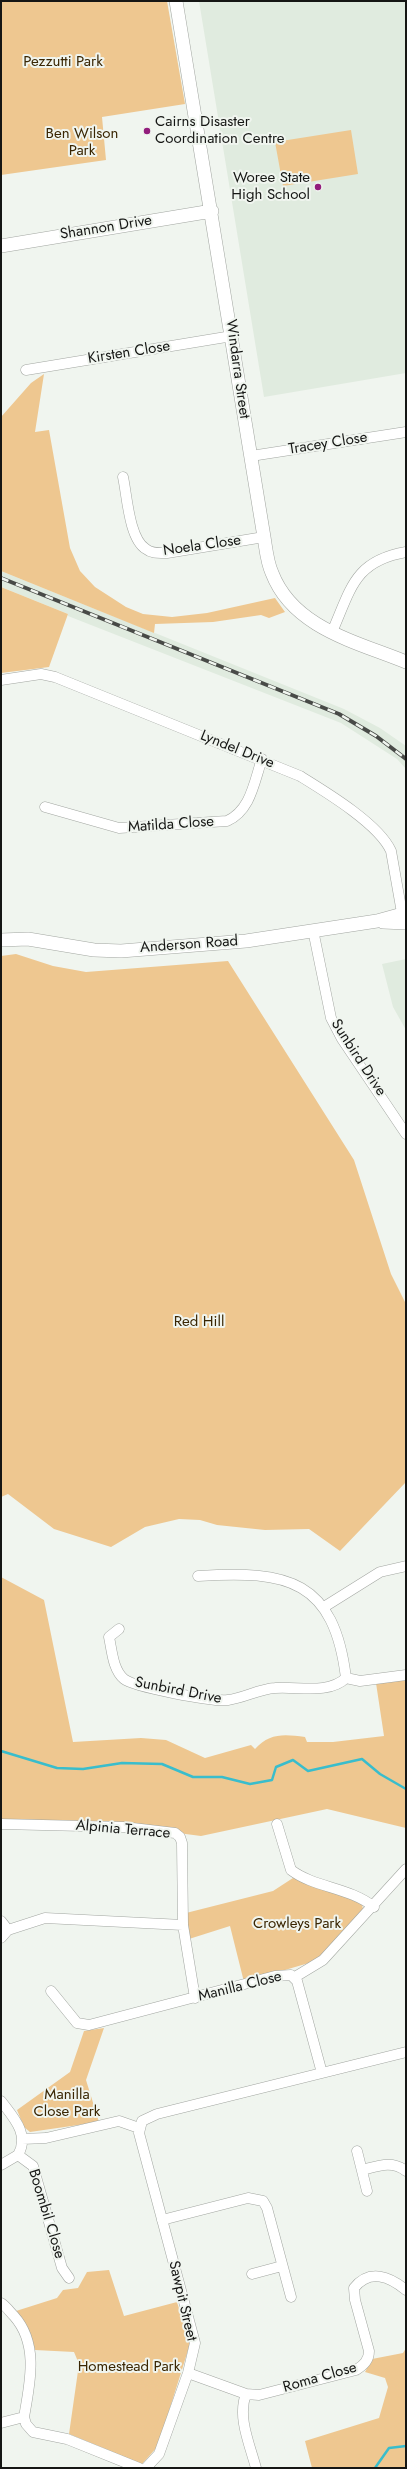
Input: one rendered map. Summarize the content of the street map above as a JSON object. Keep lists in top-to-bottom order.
{
  "streets": {
    "street": [
      "Shannon Drive",
      "Kirsten Close",
      "Windarra Street",
      "Tracey Close",
      "Noela Close",
      "Lyndel Drive",
      "Matilda Close",
      "Anderson Road",
      "Sunbird Drive",
      "Alpinia Terrace",
      "Manilla Close",
      "Boombil Close",
      "Sawpit Street",
      "Roma Close"
    ]
  },
  "crossings": [
    ["Shannon Drive", "Windarra Street"],
    ["Kirsten Close", "Windarra Street"],
    ["Windarra Street", "Tracey Close"],
    ["Windarra Street", "Noela Close"],
    ["Lyndel Drive", "Matilda Close"],
    ["Lyndel Drive", "Anderson Road"],
    ["Anderson Road", "Sunbird Drive"],
    ["Alpinia Terrace", "Manilla Close"],
    ["Sawpit Street", "Roma Close"]
  ],
  "parks": [
    "Pezzutti Park",
    "Ben Wilson Park",
    "Red Hill",
    "Crowleys Park",
    "Manilla Close Park",
    "Homestead Park"
  ],
  "places": ["Cairns Disaster Coordination Centre", "Woree State High School"]
}
